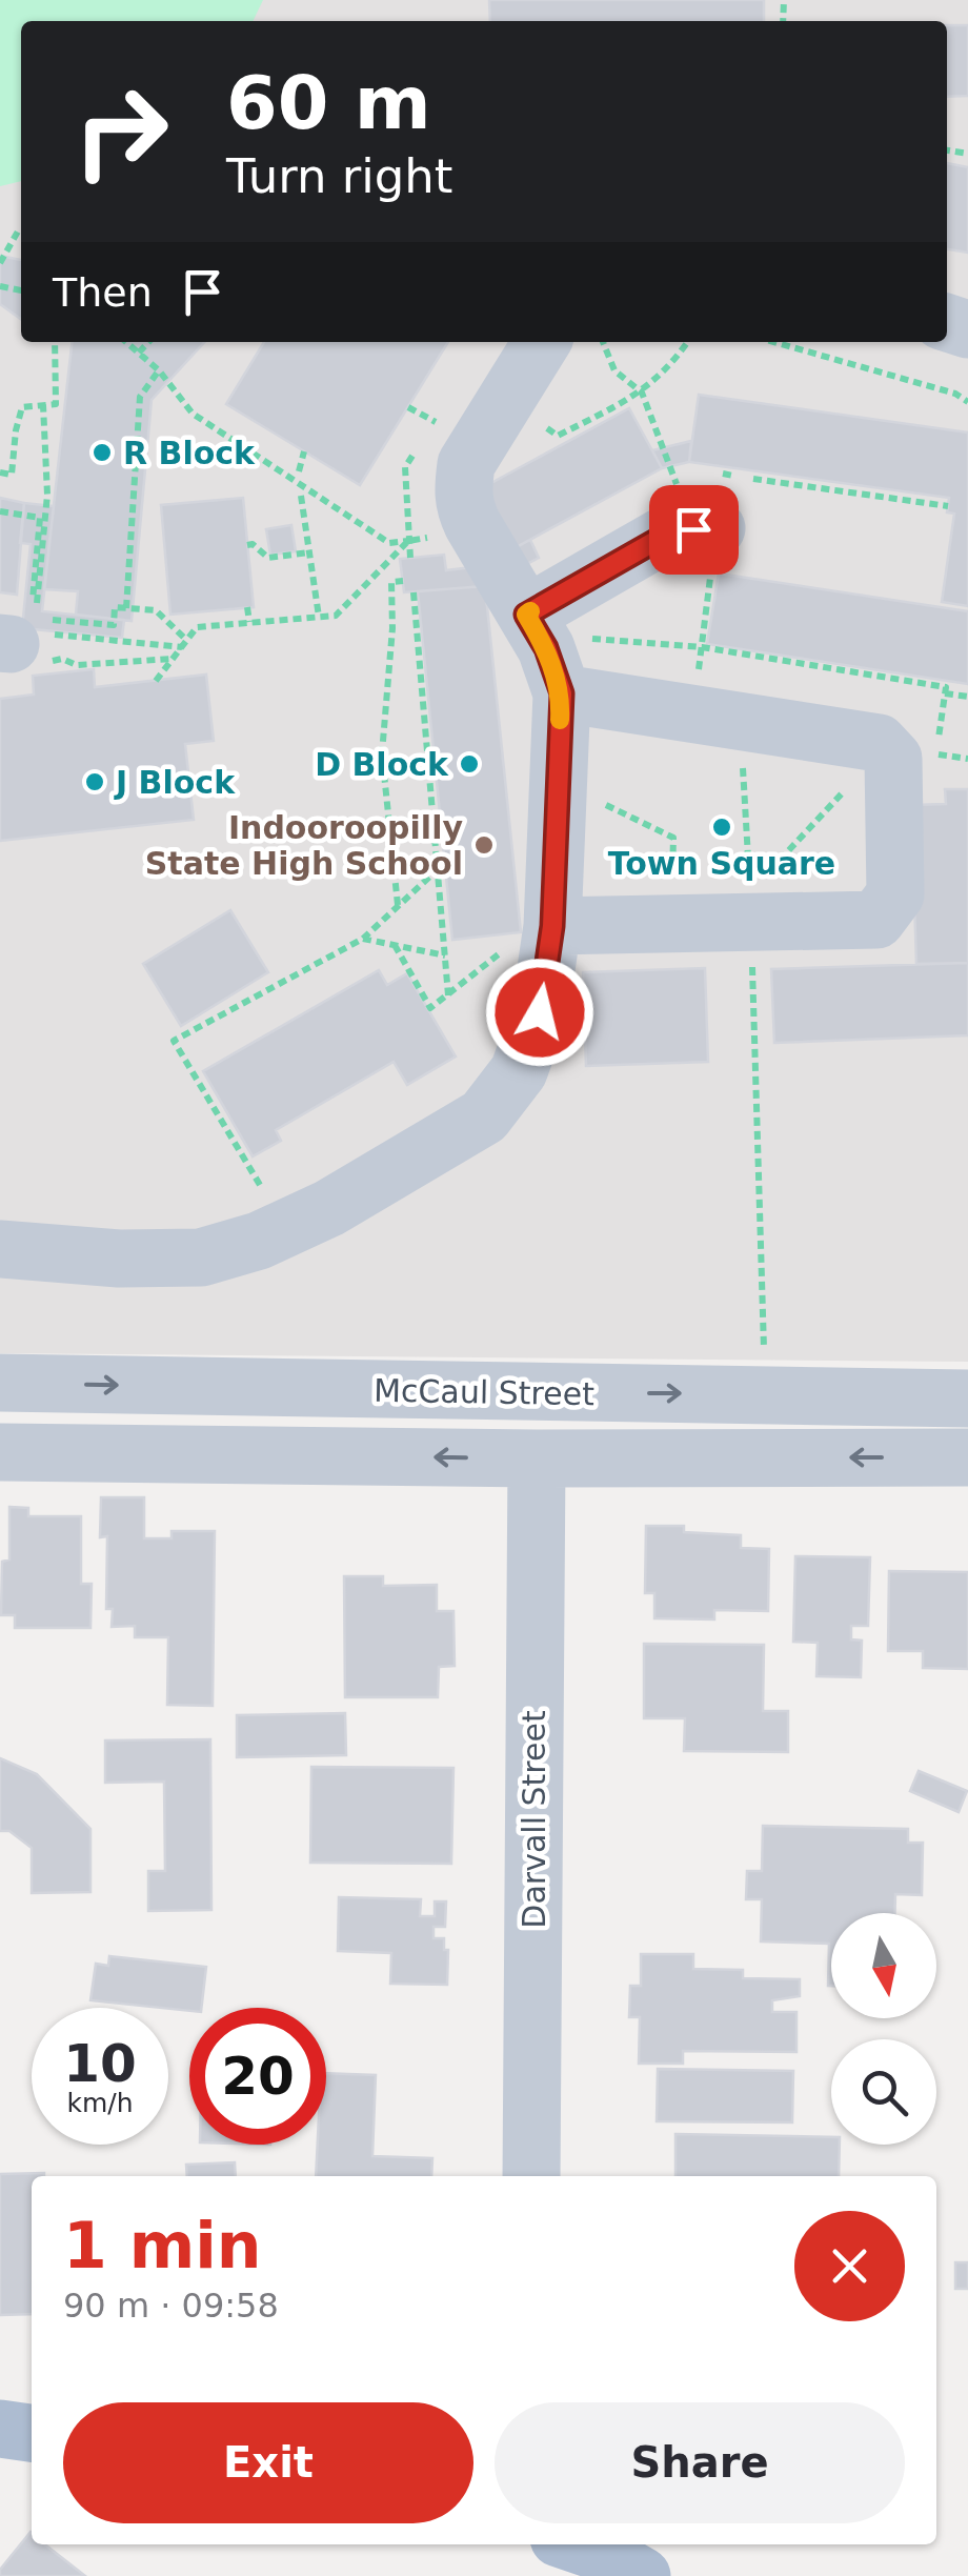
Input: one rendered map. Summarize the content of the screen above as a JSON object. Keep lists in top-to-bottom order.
{
  "streets": {
    "street": ["McCaul Street", "Darvall Street"]
  },
  "crossings": [
    ["McCaul Street", "Darvall Street"]
  ],
  "places": [
    "R Block",
    "D Block",
    "J Block",
    "Town Square",
    "Indooroopilly State High School"
  ],
  "north": "bottom",
  "page": {
    "turn": ["60 m", "Turn right"],
    "then": "Then",
    "speed": "10 km/h",
    "limit": "20",
    "heading": ["1 min", "90 m · 09:58"],
    "buttons": ["Exit", "Share"]
  }
}
